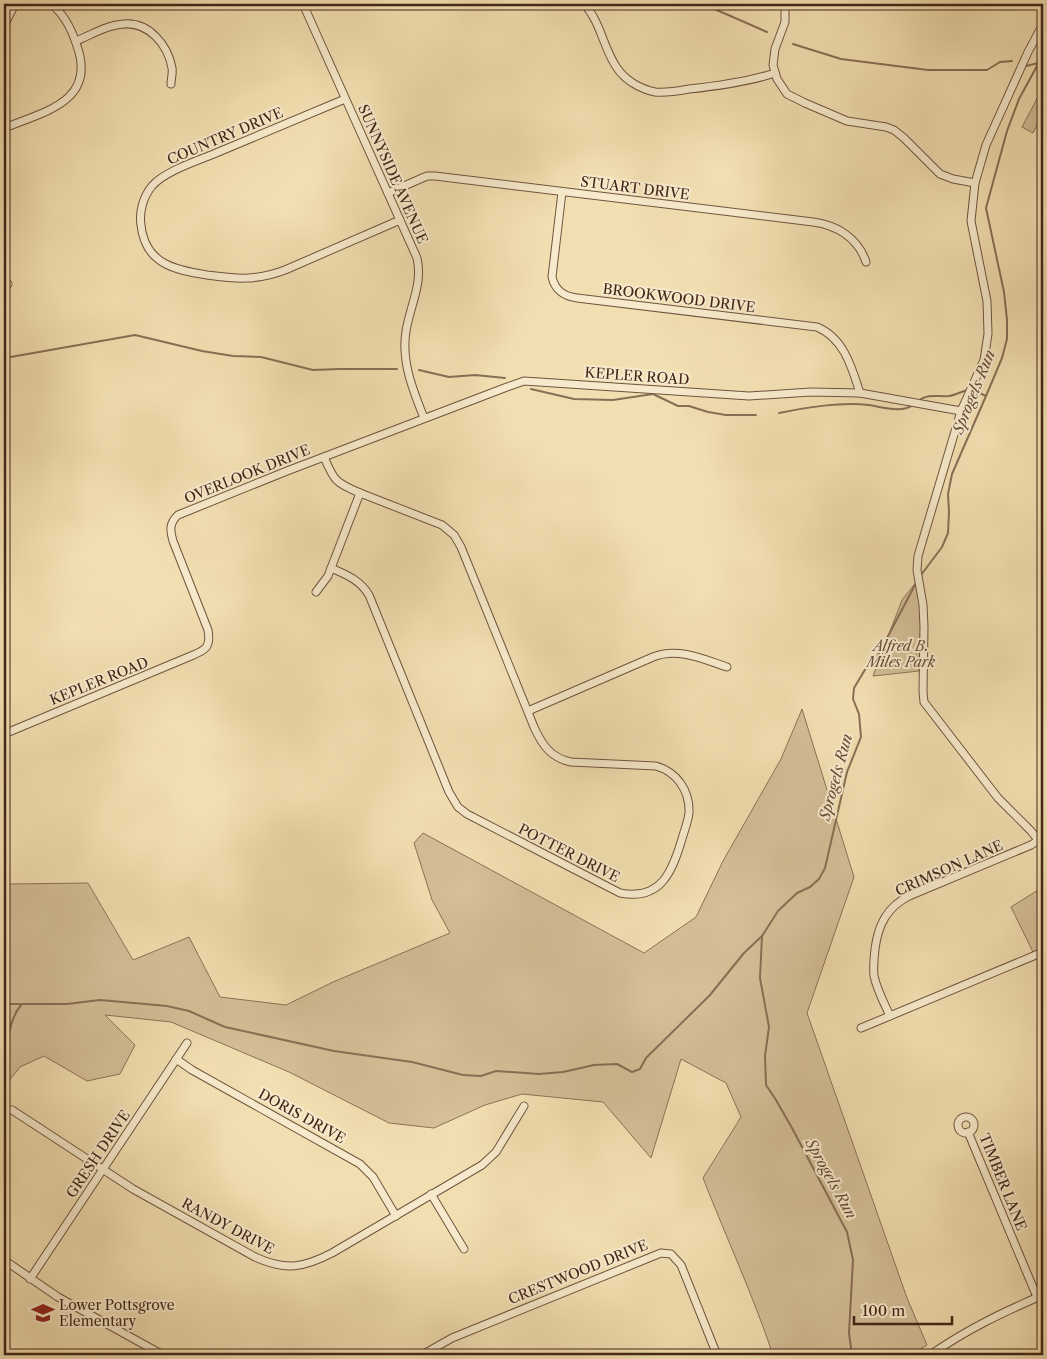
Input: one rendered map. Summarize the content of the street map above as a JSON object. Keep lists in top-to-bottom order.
{
  "streets": {
    "street": [
      "COUNTRY DRIVE",
      "SUNNYSIDE AVENUE",
      "STUART DRIVE",
      "BROOKWOOD DRIVE",
      "KEPLER ROAD",
      "OVERLOOK DRIVE",
      "POTTER DRIVE",
      "CRIMSON LANE",
      "DORIS DRIVE",
      "GRESH DRIVE",
      "TIMBER LANE",
      "RANDY DRIVE",
      "CRESTWOOD DRIVE"
    ]
  },
  "crossings": [
    ["COUNTRY DRIVE", "SUNNYSIDE AVENUE"],
    ["SUNNYSIDE AVENUE", "STUART DRIVE"],
    ["SUNNYSIDE AVENUE", "KEPLER ROAD"],
    ["STUART DRIVE", "BROOKWOOD DRIVE"],
    ["BROOKWOOD DRIVE", "KEPLER ROAD"],
    ["KEPLER ROAD", "OVERLOOK DRIVE"],
    ["KEPLER ROAD", "POTTER DRIVE"],
    ["OVERLOOK DRIVE", "POTTER DRIVE"],
    ["DORIS DRIVE", "GRESH DRIVE"],
    ["DORIS DRIVE", "RANDY DRIVE"],
    ["GRESH DRIVE", "RANDY DRIVE"]
  ],
  "water": ["Sprogels Run"],
  "parks": ["Alfred B. Miles Park"],
  "places": {
    "school or university": ["Lower Pottsgrove Elementary"]
  },
  "scale_bar": "100 m"
}
